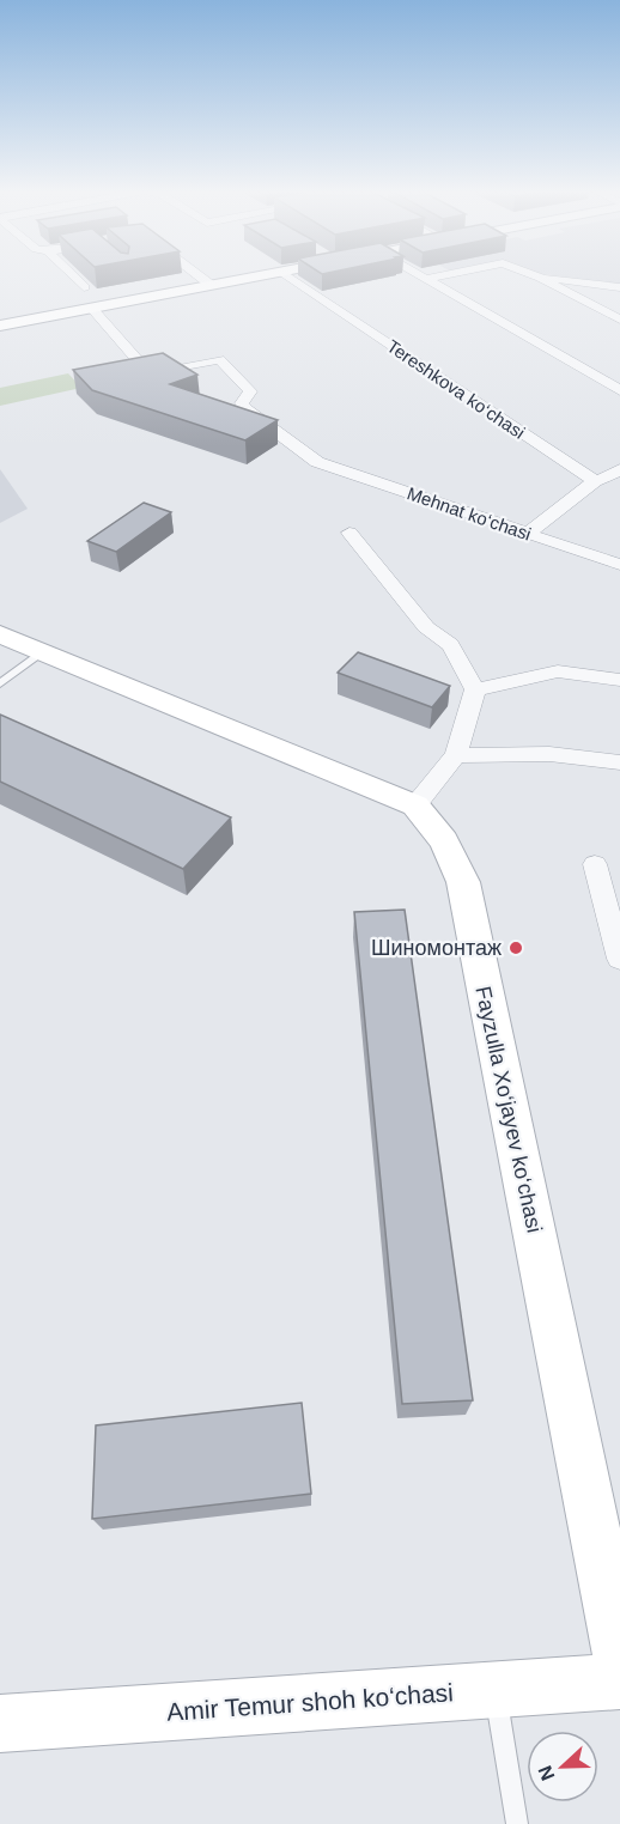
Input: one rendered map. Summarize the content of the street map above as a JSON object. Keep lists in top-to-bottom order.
{
  "streets": {
    "main road": ["Fayzulla Xo‘jayev ko‘chasi", "Amir Temur shoh ko‘chasi"],
    "street": ["Tereshkova ko‘chasi", "Mehnat ko‘chasi"]
  },
  "places": ["Шиномонтаж"],
  "north": "left"
}
